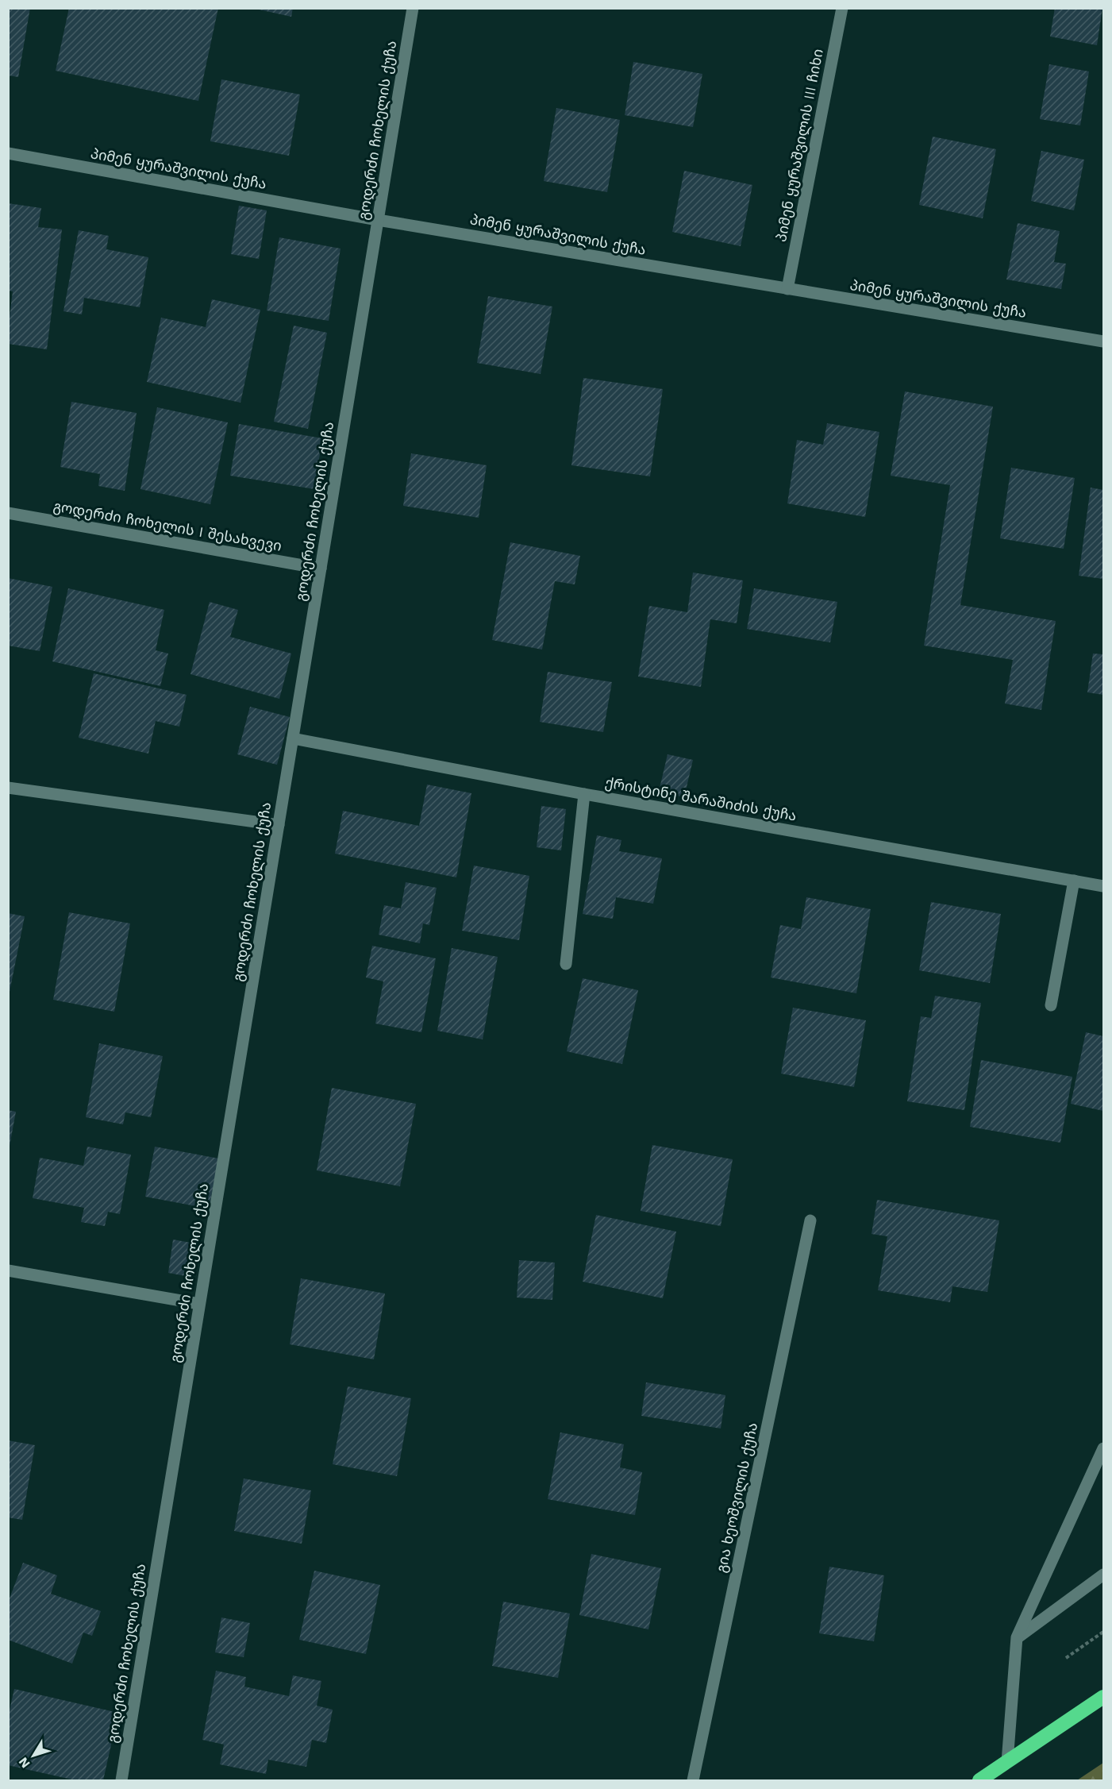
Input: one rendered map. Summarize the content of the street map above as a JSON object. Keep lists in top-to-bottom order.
{
  "streets": {
    "street": [
      "გოდერძი ჩოხელის ქუჩა",
      "პიმენ ყურაშვილის III ჩიხი",
      "პიმენ ყურაშვილის ქუჩა",
      "გოდერძი ჩოხელის I შესახვევი",
      "ქრისტინე შარაშიძის ქუჩა",
      "გია ხეოშვილის ქუჩა"
    ]
  },
  "crossings": [
    ["გოდერძი ჩოხელის ქუჩა", "პიმენ ყურაშვილის ქუჩა"],
    ["გოდერძი ჩოხელის ქუჩა", "გოდერძი ჩოხელის I შესახვევი"],
    ["გოდერძი ჩოხელის ქუჩა", "ქრისტინე შარაშიძის ქუჩა"],
    ["პიმენ ყურაშვილის III ჩიხი", "პიმენ ყურაშვილის ქუჩა"]
  ],
  "north": "bottom left"
}
